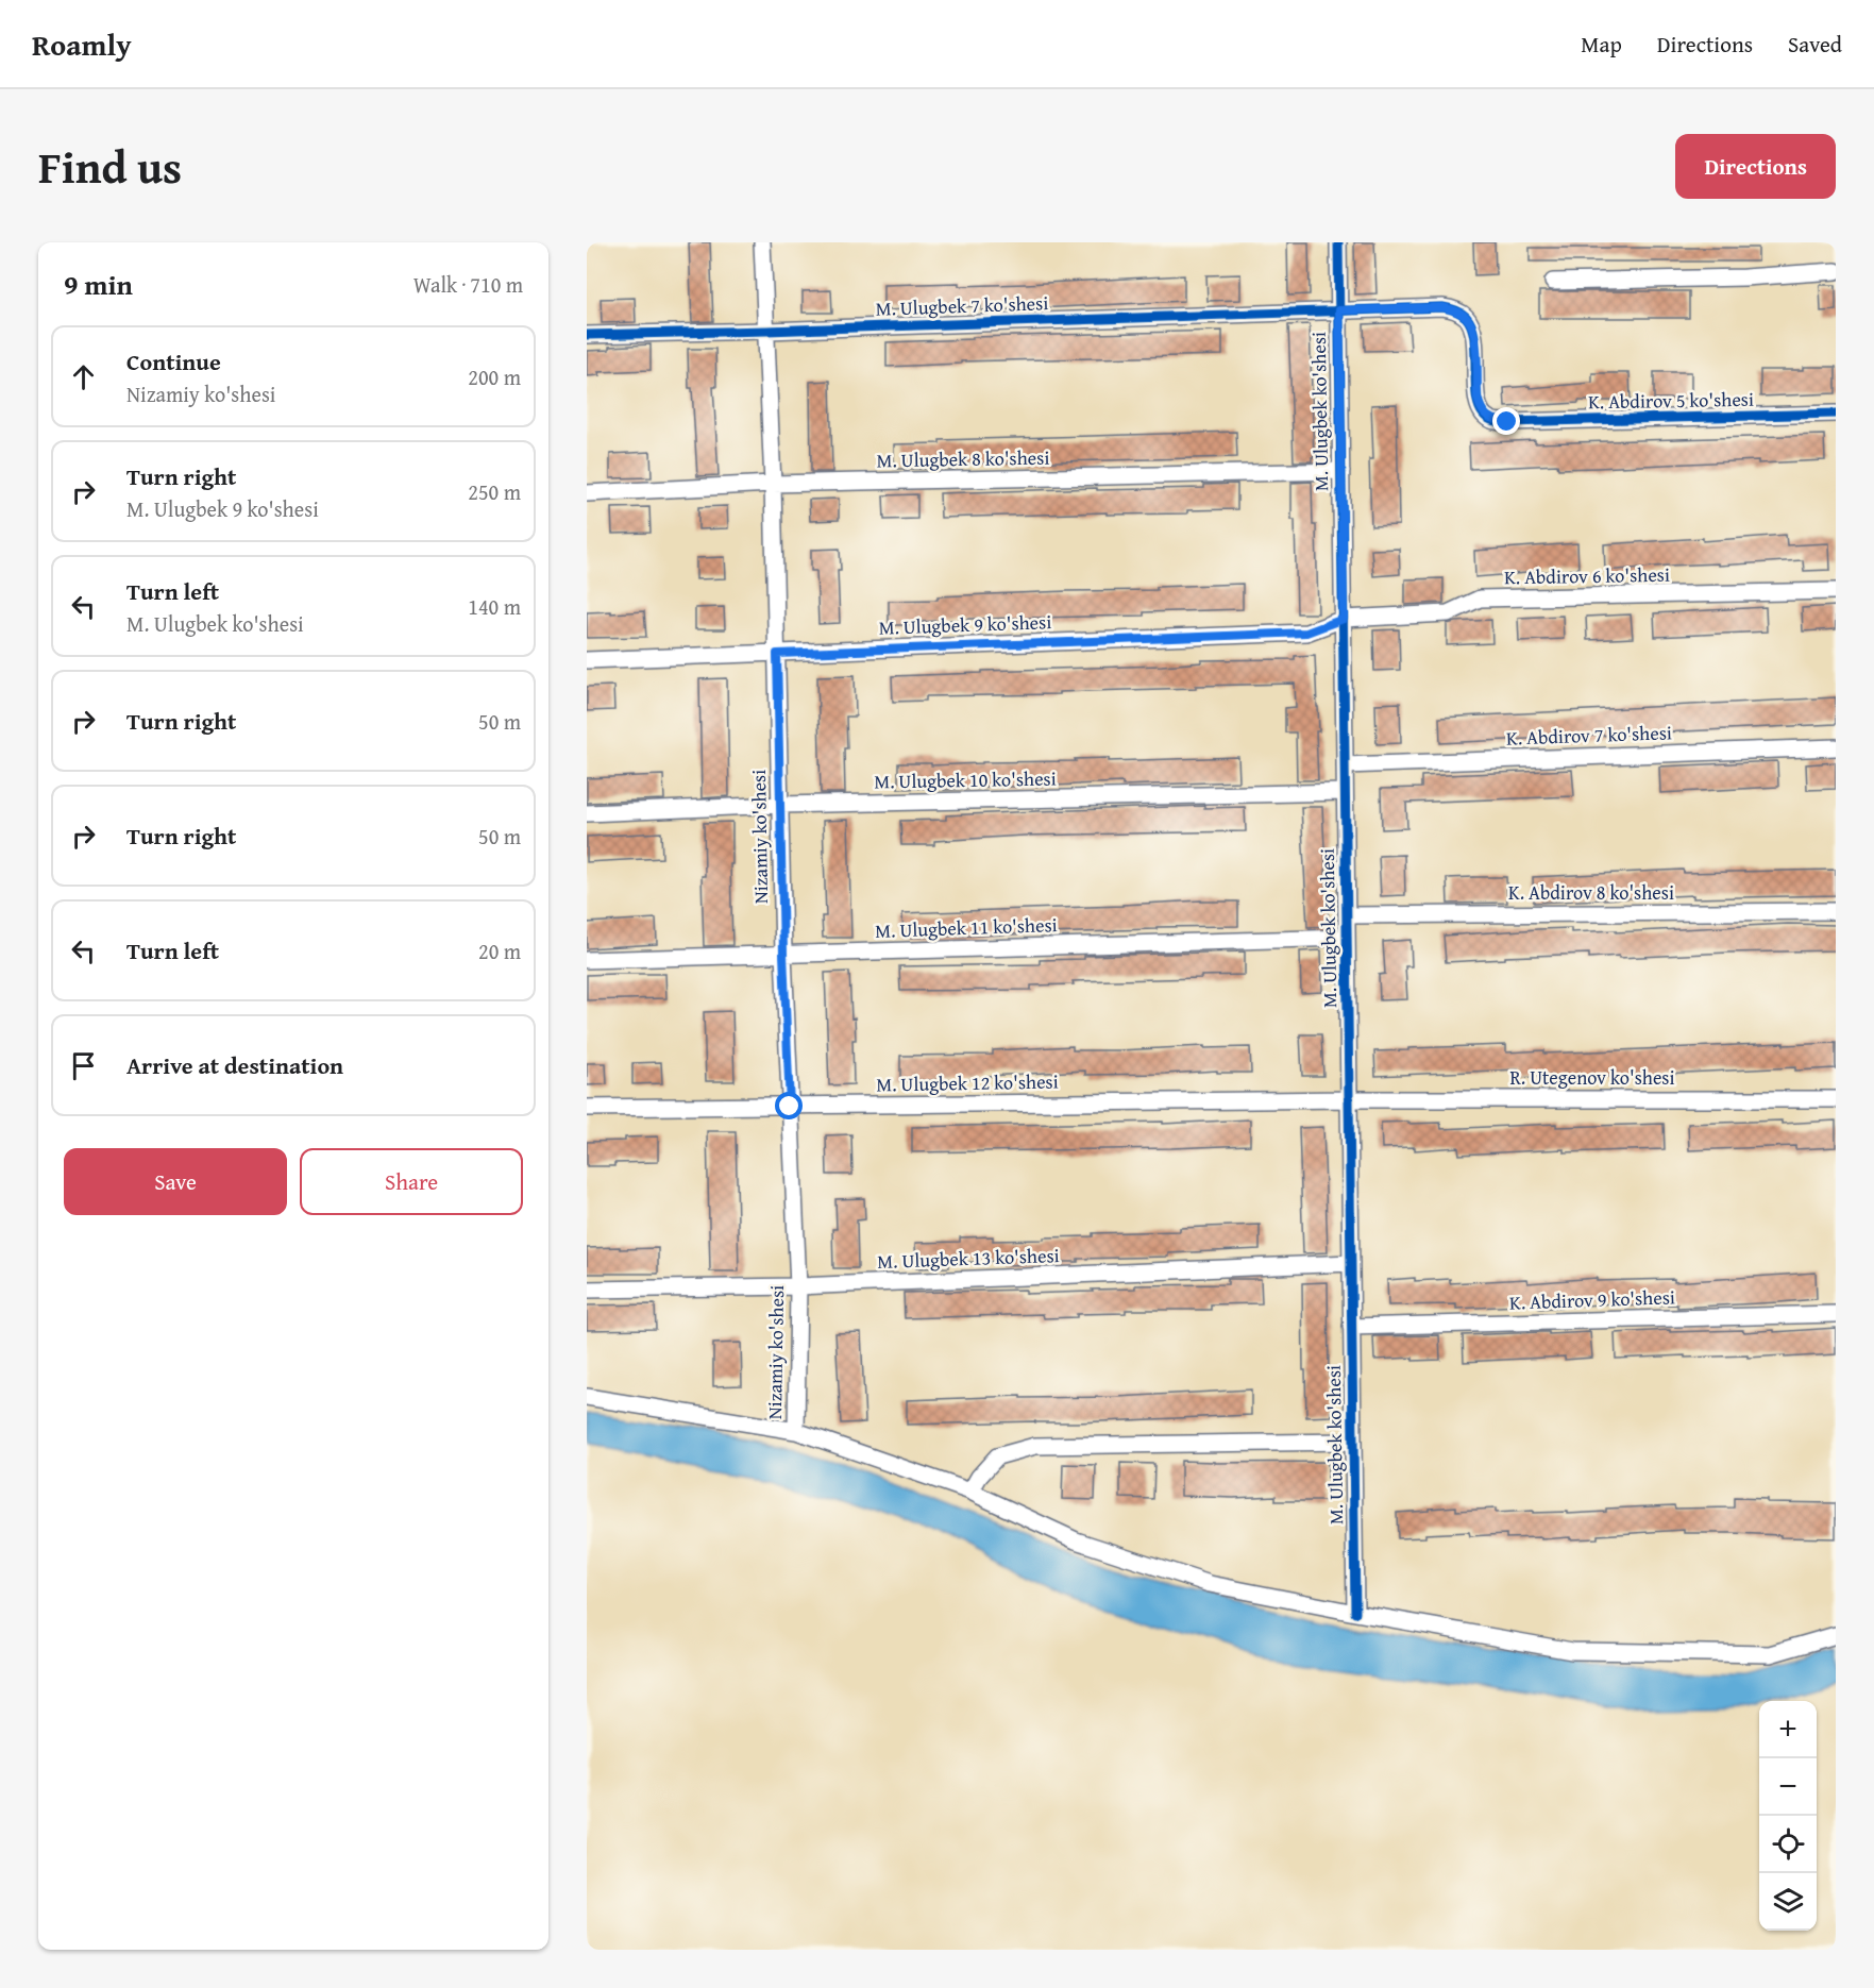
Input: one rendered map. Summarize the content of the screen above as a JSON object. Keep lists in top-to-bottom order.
{
  "streets": {
    "street": [
      "M. Ulugbek 7 ko'shesi",
      "K. Abdirov 5 ko'shesi",
      "M. Ulugbek ko'shesi",
      "M. Ulugbek 8 ko'shesi",
      "K. Abdirov 6 ko'shesi",
      "M. Ulugbek 9 ko'shesi",
      "K. Abdirov 7 ko'shesi",
      "M. Ulugbek 10 ko'shesi",
      "Nizamiy ko'shesi",
      "K. Abdirov 8 ko'shesi",
      "M. Ulugbek 11 ko'shesi",
      "R. Utegenov ko'shesi",
      "M. Ulugbek 12 ko'shesi",
      "M. Ulugbek 13 ko'shesi",
      "K. Abdirov 9 ko'shesi"
    ]
  },
  "crossings": [
    ["M. Ulugbek 7 ko'shesi", "K. Abdirov 5 ko'shesi"],
    ["M. Ulugbek 7 ko'shesi", "M. Ulugbek ko'shesi"],
    ["M. Ulugbek 7 ko'shesi", "Nizamiy ko'shesi"],
    ["M. Ulugbek ko'shesi", "M. Ulugbek 8 ko'shesi"],
    ["M. Ulugbek ko'shesi", "K. Abdirov 6 ko'shesi"],
    ["M. Ulugbek ko'shesi", "M. Ulugbek 9 ko'shesi"],
    ["M. Ulugbek ko'shesi", "K. Abdirov 7 ko'shesi"],
    ["M. Ulugbek ko'shesi", "M. Ulugbek 10 ko'shesi"],
    ["M. Ulugbek ko'shesi", "K. Abdirov 8 ko'shesi"],
    ["M. Ulugbek ko'shesi", "M. Ulugbek 11 ko'shesi"],
    ["M. Ulugbek ko'shesi", "R. Utegenov ko'shesi"],
    ["M. Ulugbek ko'shesi", "M. Ulugbek 12 ko'shesi"],
    ["M. Ulugbek ko'shesi", "M. Ulugbek 13 ko'shesi"],
    ["M. Ulugbek ko'shesi", "K. Abdirov 9 ko'shesi"],
    ["M. Ulugbek 8 ko'shesi", "Nizamiy ko'shesi"],
    ["K. Abdirov 6 ko'shesi", "M. Ulugbek 9 ko'shesi"],
    ["M. Ulugbek 9 ko'shesi", "Nizamiy ko'shesi"],
    ["M. Ulugbek 10 ko'shesi", "Nizamiy ko'shesi"],
    ["Nizamiy ko'shesi", "M. Ulugbek 11 ko'shesi"],
    ["Nizamiy ko'shesi", "M. Ulugbek 12 ko'shesi"],
    ["Nizamiy ko'shesi", "M. Ulugbek 13 ko'shesi"],
    ["R. Utegenov ko'shesi", "M. Ulugbek 12 ko'shesi"]
  ],
  "page": {
    "header": "Roamly",
    "nav": ["Map", "Directions", "Saved"],
    "title": "Find us",
    "buttons": [
      "Directions",
      ["Save", "Share"]
    ],
    "heading": ["9 min", "Walk · 710 m"],
    "list": [
      ["Continue", "Nizamiy ko'shesi", "200 m"],
      ["Turn right", "M. Ulugbek 9 ko'shesi", "250 m"],
      ["Turn left", "M. Ulugbek ko'shesi", "140 m"],
      ["Turn right", "50 m"],
      ["Turn right", "50 m"],
      ["Turn left", "20 m"],
      "Arrive at destination"
    ],
    "map_buttons": ["+", "−"]
  }
}
